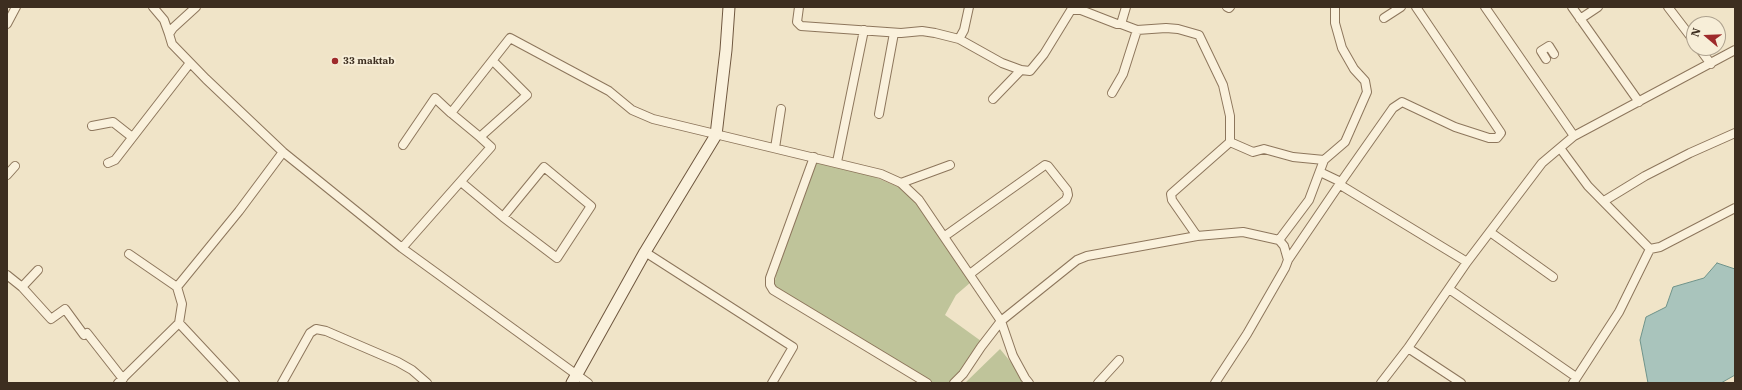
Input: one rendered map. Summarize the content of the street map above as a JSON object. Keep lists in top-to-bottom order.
{
  "places": ["33 maktab"],
  "north": "left"
}
